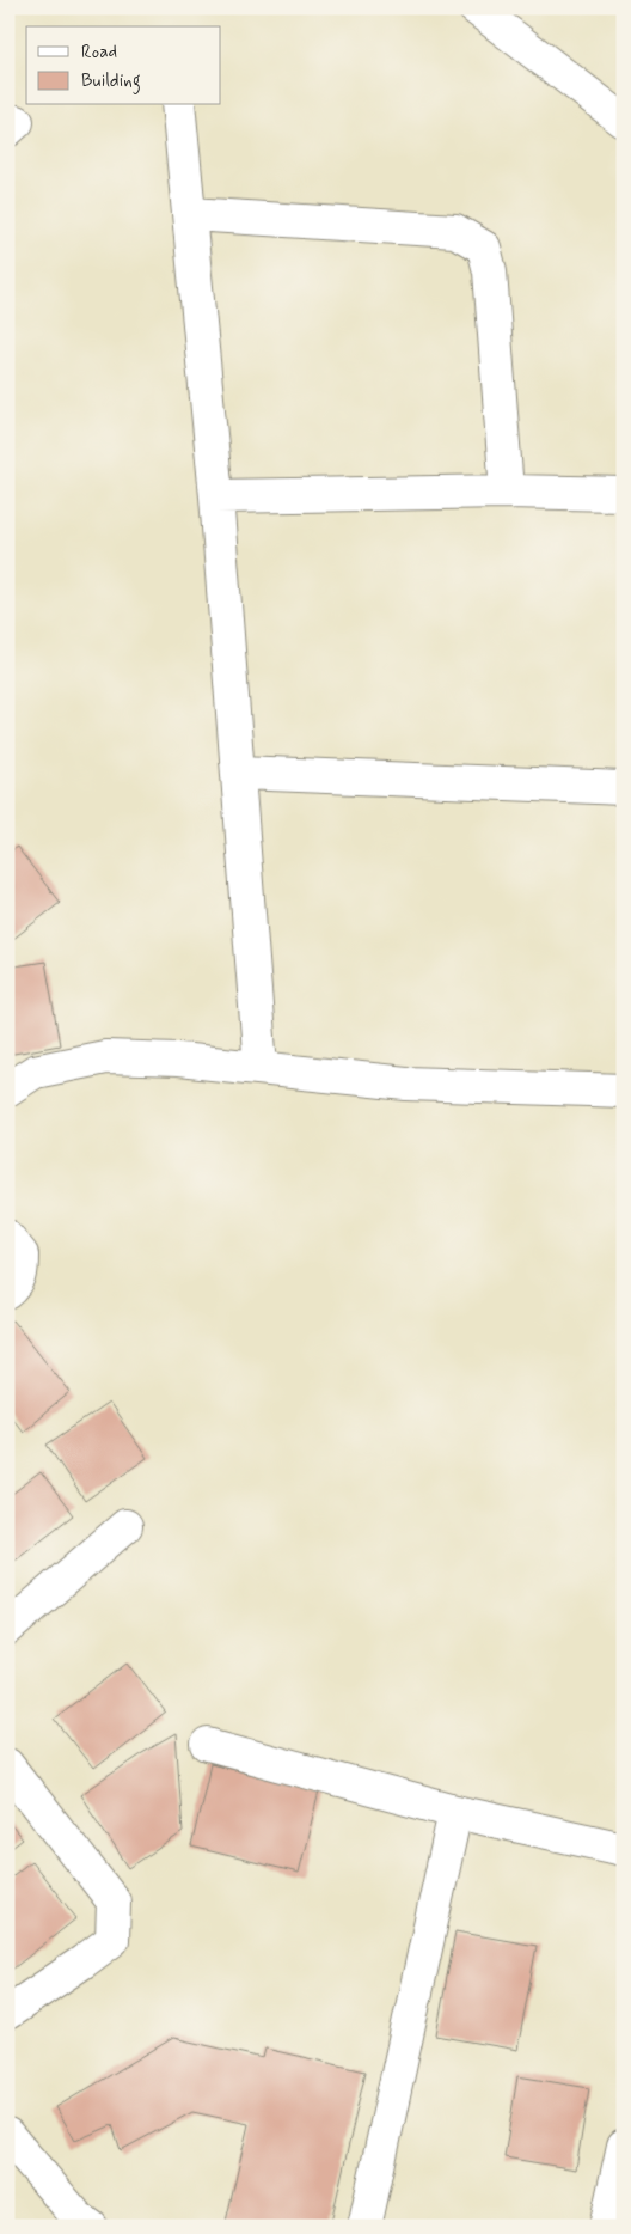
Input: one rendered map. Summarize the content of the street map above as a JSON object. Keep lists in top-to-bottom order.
{
  "legend": ["Road", "Building"]
}
